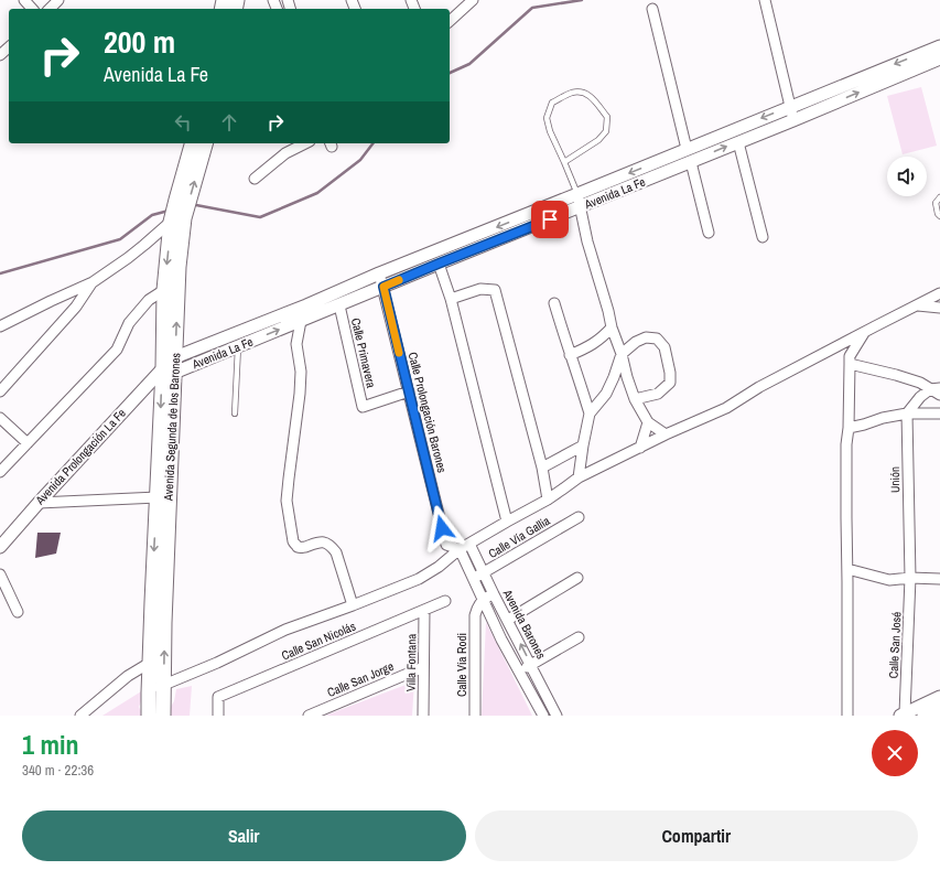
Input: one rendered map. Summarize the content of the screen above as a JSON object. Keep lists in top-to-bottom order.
{
  "streets": {
    "main road": ["Avenida Segunda de los Barones"],
    "street": [
      "Avenida La Fe",
      "Calle Primavera",
      "Calle Prolongación Barones",
      "Avenida Prolongación La Fe",
      "Unión",
      "Calle Vía Gallia",
      "Avenida Barones",
      "Calle San Nicolás",
      "Calle San José",
      "Villa Fontana",
      "Calle Vía Rodi",
      "Calle San Jorge"
    ]
  },
  "crossings": [
    ["Avenida La Fe", "Calle Primavera"],
    ["Avenida La Fe", "Calle Prolongación Barones"],
    ["Avenida La Fe", "Avenida Segunda de los Barones"],
    ["Avenida La Fe", "Avenida Prolongación La Fe"],
    ["Calle Primavera", "Calle Prolongación Barones"],
    ["Calle Prolongación Barones", "Avenida Barones"],
    ["Avenida Segunda de los Barones", "Avenida Prolongación La Fe"],
    ["Unión", "Calle San José"],
    ["Calle Vía Gallia", "Avenida Barones"],
    ["Avenida Barones", "Calle Vía Rodi"],
    ["Calle San Nicolás", "Villa Fontana"],
    ["Villa Fontana", "Calle San Jorge"]
  ],
  "page": {
    "turn": ["200 m", "Avenida La Fe"],
    "heading": ["1 min", "340 m · 22:36"],
    "buttons": ["Salir", "Compartir"]
  }
}
